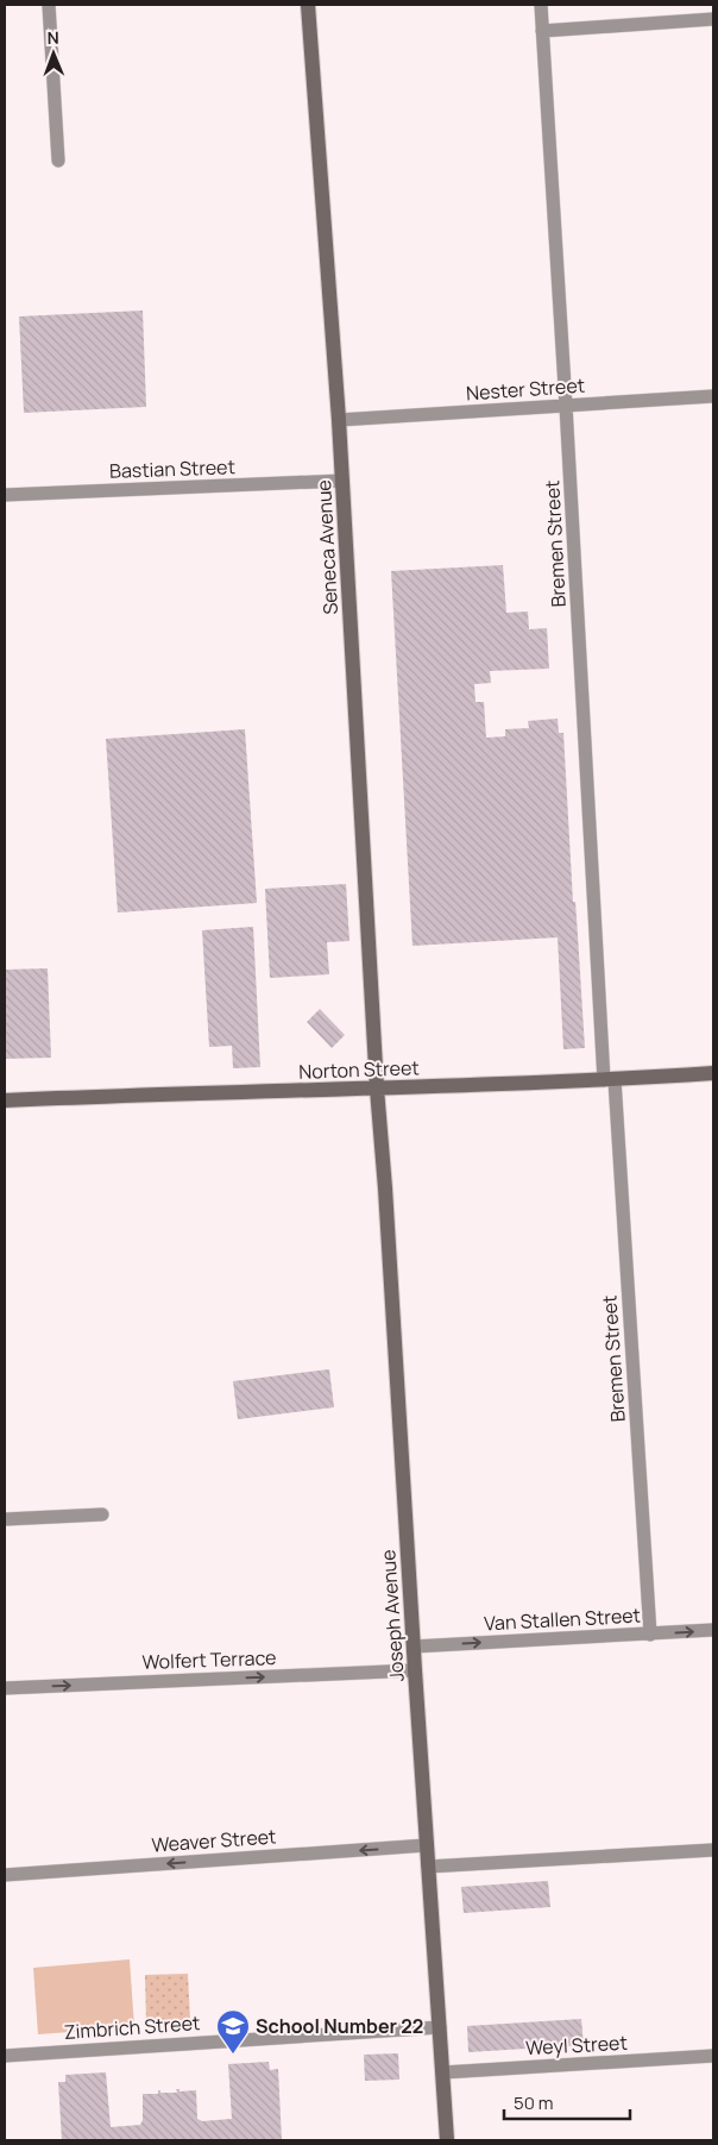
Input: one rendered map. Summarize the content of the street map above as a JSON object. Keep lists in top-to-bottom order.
{
  "streets": {
    "main road": ["Seneca Avenue", "Norton Street", "Joseph Avenue"],
    "street": [
      "Nester Street",
      "Bastian Street",
      "Bremen Street",
      "Van Stallen Street",
      "Wolfert Terrace",
      "Weaver Street",
      "Zimbrich Street",
      "Weyl Street"
    ]
  },
  "crossings": [
    ["Nester Street", "Bremen Street"],
    ["Nester Street", "Seneca Avenue"],
    ["Bastian Street", "Seneca Avenue"],
    ["Bremen Street", "Norton Street"],
    ["Bremen Street", "Van Stallen Street"],
    ["Seneca Avenue", "Norton Street"],
    ["Seneca Avenue", "Joseph Avenue"],
    ["Norton Street", "Joseph Avenue"],
    ["Joseph Avenue", "Van Stallen Street"],
    ["Joseph Avenue", "Wolfert Terrace"],
    ["Joseph Avenue", "Weaver Street"],
    ["Joseph Avenue", "Zimbrich Street"],
    ["Joseph Avenue", "Weyl Street"]
  ],
  "one_way": ["Van Stallen Street", "Wolfert Terrace", "Weaver Street"],
  "places": {
    "school or university": ["School Number 22"]
  },
  "scale_bar": "50 m",
  "north": "top"
}
